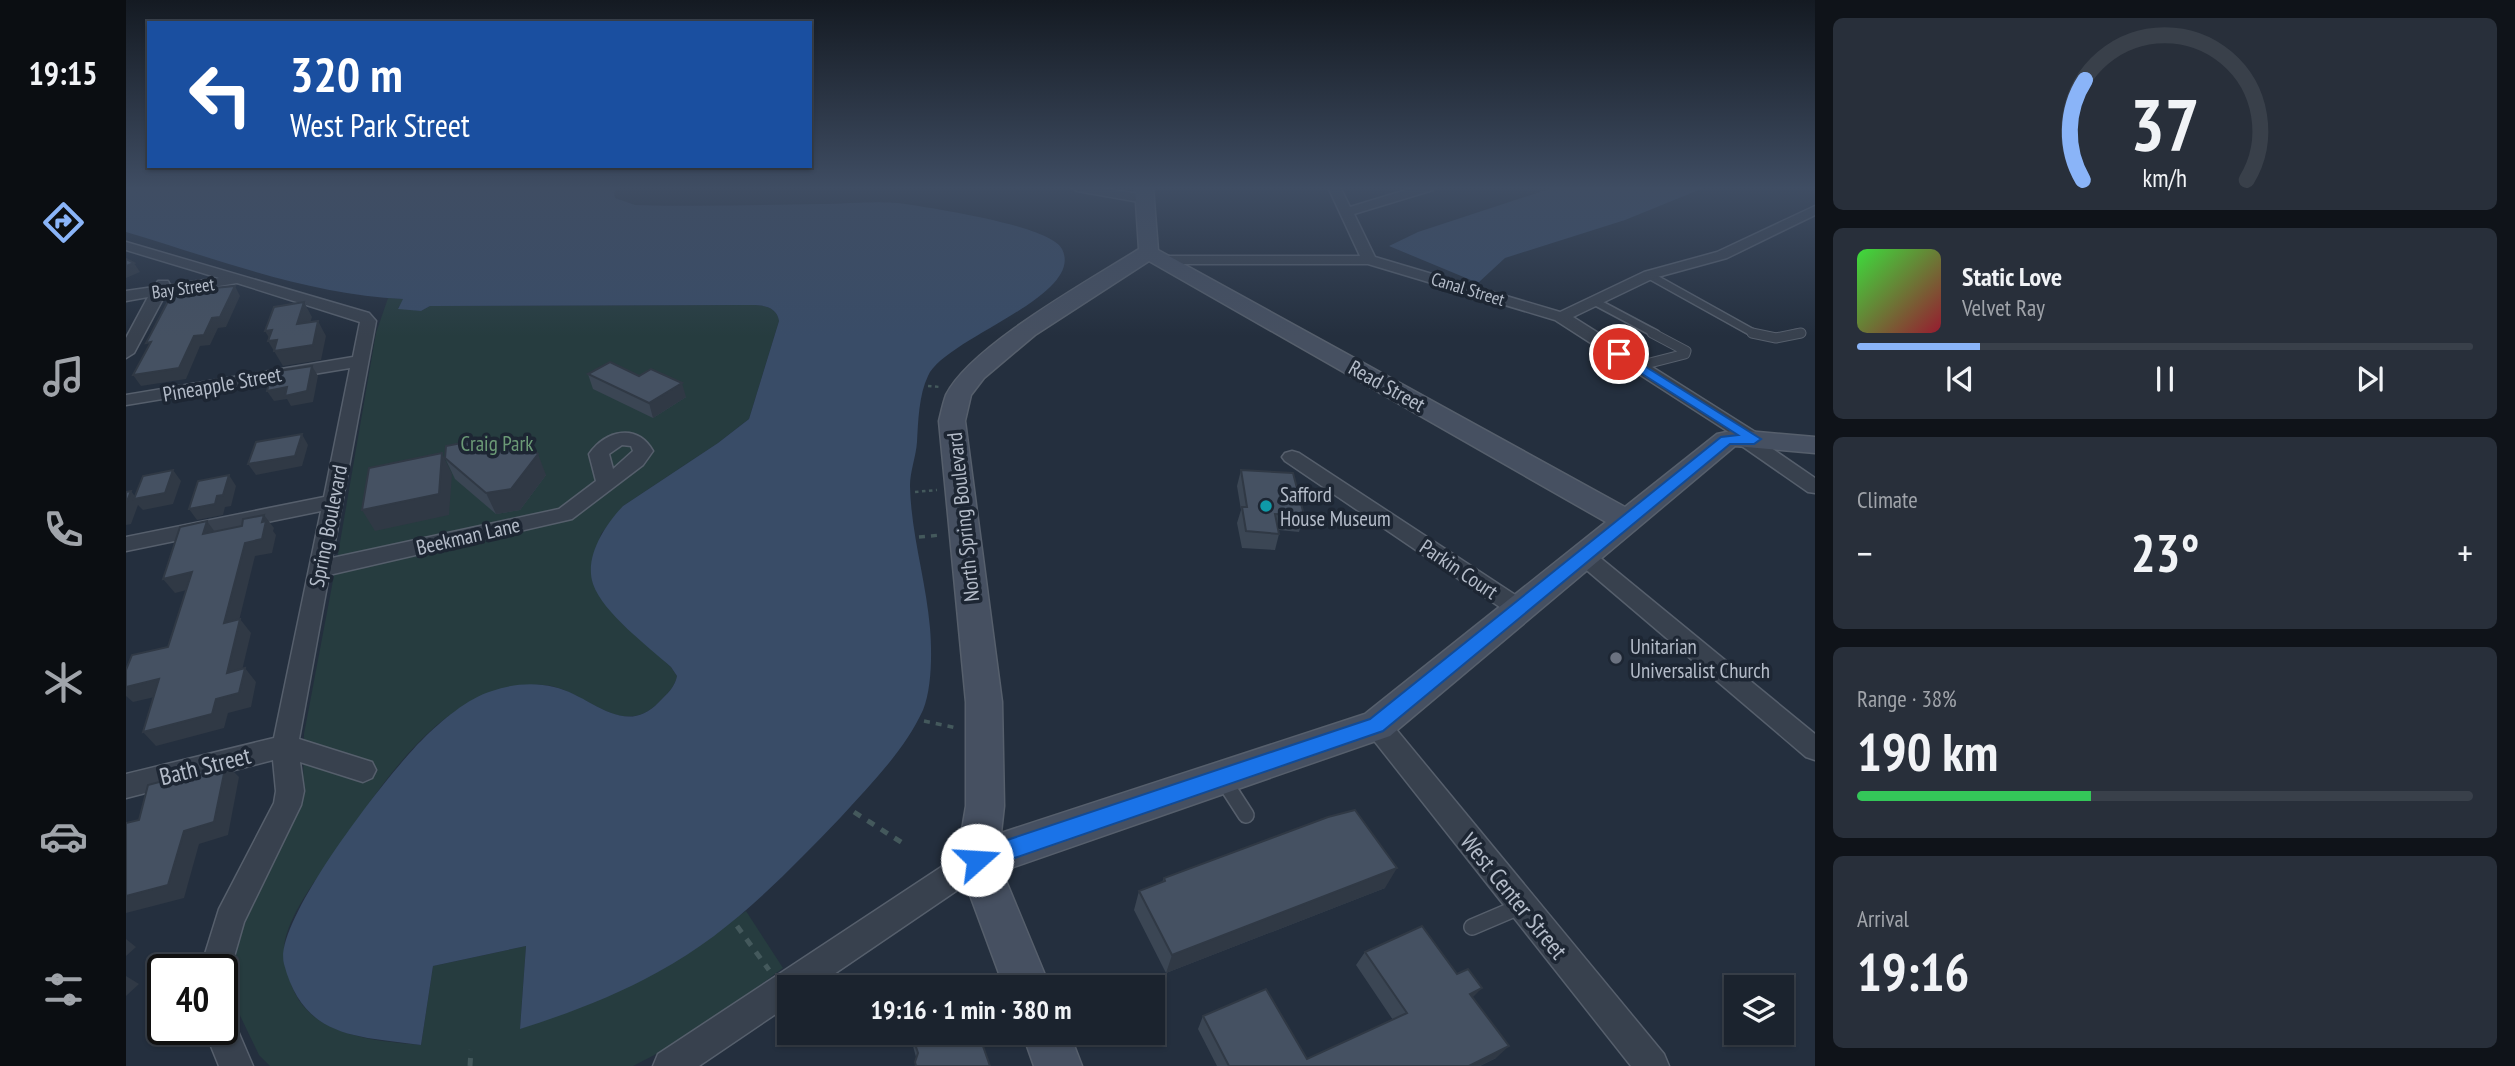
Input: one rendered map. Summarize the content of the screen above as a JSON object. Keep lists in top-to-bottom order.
{
  "streets": {
    "street": [
      "Bay Street",
      "Canal Street",
      "Pineapple Street",
      "Read Street",
      "North Spring Boulevard",
      "Spring Boulevard",
      "Beekman Lane",
      "Parkin Court",
      "Bath Street",
      "West Center Street"
    ]
  },
  "crossings": [
    ["Bay Street", "Spring Boulevard"],
    ["Canal Street", "Read Street"],
    ["Canal Street", "North Spring Boulevard"],
    ["Pineapple Street", "Spring Boulevard"],
    ["Read Street", "North Spring Boulevard"],
    ["Spring Boulevard", "Beekman Lane"],
    ["Spring Boulevard", "Bath Street"]
  ],
  "parks": ["Craig Park"],
  "places": ["Safford House Museum", "Unitarian Universalist Church"],
  "page": {
    "tabs": "19:15",
    "turn": ["320 m", "West Park Street"],
    "song": ["Static Love", "Velvet Ray"],
    "tile": [
      "Climate",
      ["Range · 38%", "190 km"],
      ["Arrival", "19:16"]
    ],
    "heat": ["−", "23°", "+"],
    "limit": "40",
    "trip": "19:16 · 1 min · 380 m",
    "gauge": ["37", "km/h"]
  }
}
